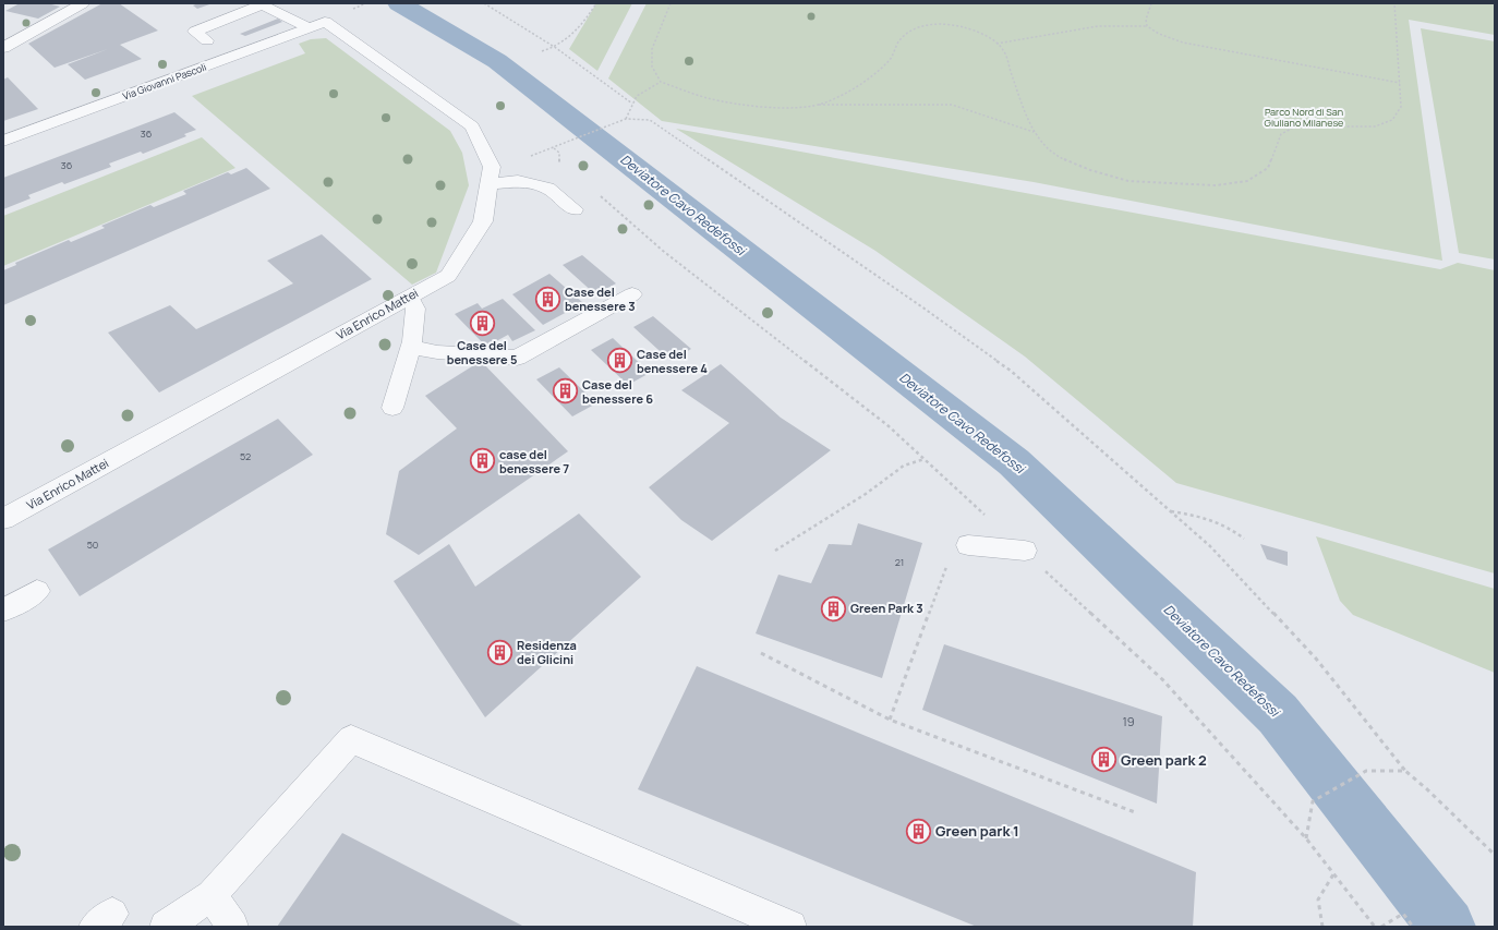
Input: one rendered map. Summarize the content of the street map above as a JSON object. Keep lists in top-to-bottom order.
{
  "streets": {
    "street": ["Via Giovanni Pascoli", "Via Enrico Mattei"]
  },
  "crossings": [
    ["Via Giovanni Pascoli", "Via Enrico Mattei"]
  ],
  "water": ["Deviatore Cavo Redefossi"],
  "parks": ["Parco Nord di San Giuliano Milanese"],
  "places": {
    "building": [
      "Case del benessere 3",
      "Case del benessere 5",
      "Case del benessere 4",
      "Case del benessere 6",
      "case del benessere 7",
      "Green Park 3",
      "Residenza dei Glicini",
      "Green park 2",
      "Green park 1"
    ]
  },
  "house_numbers": [
    "36",
    "36",
    "52",
    "50",
    "21",
    "19"
  ]
}
